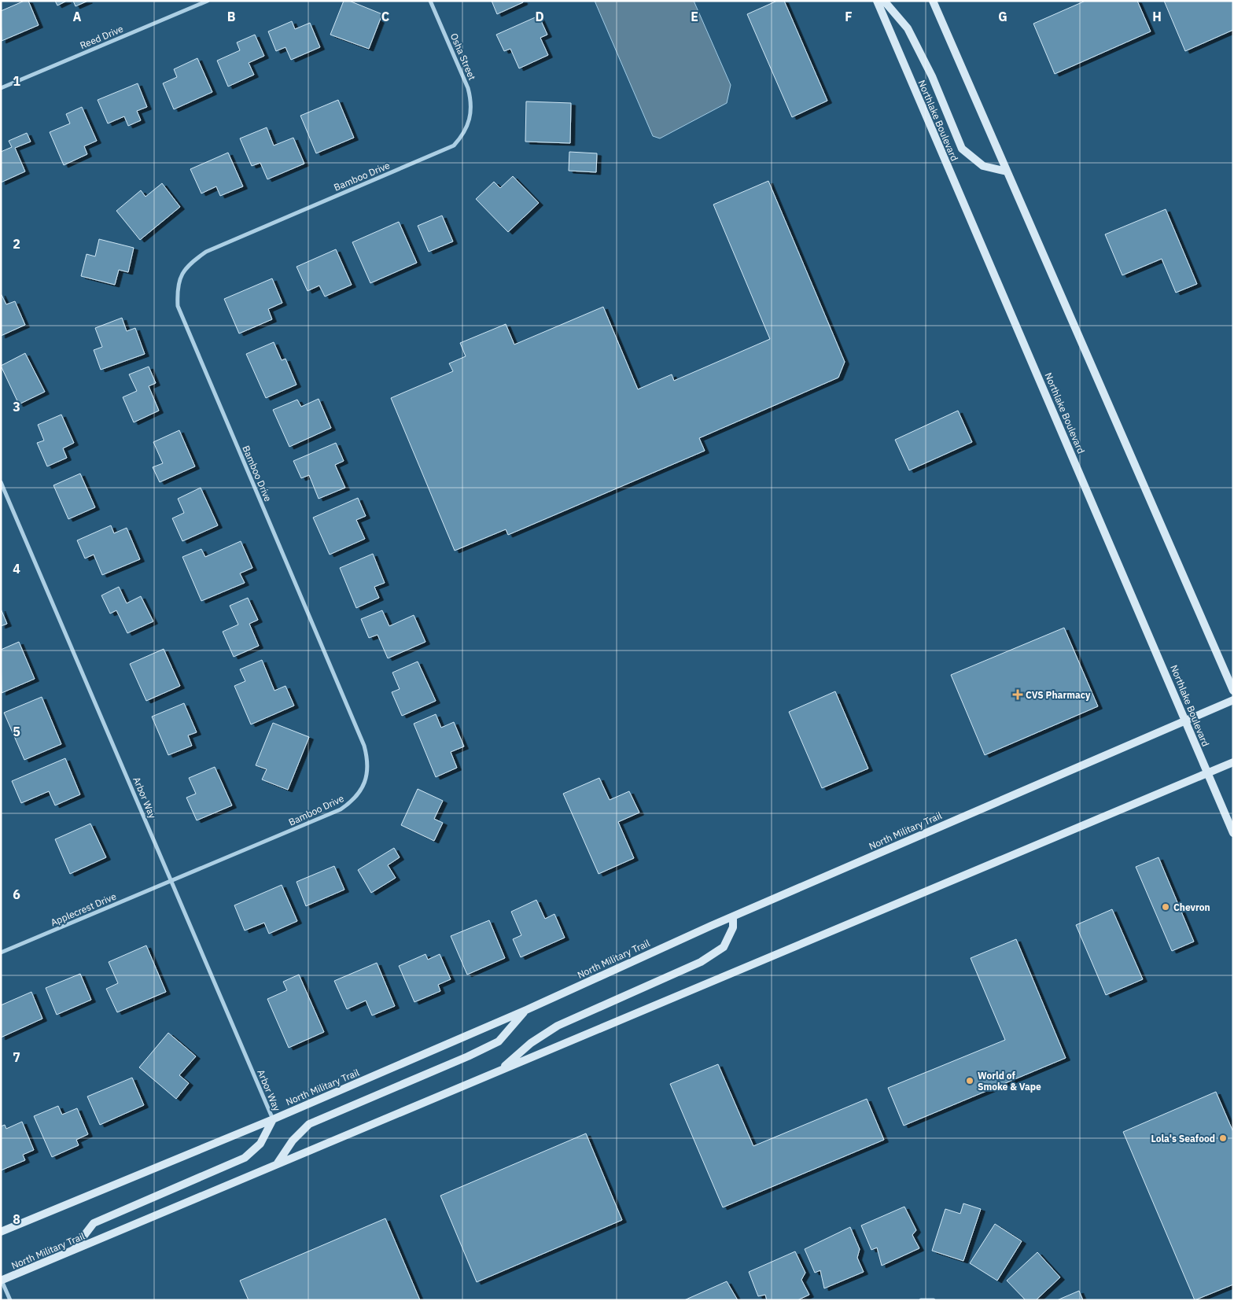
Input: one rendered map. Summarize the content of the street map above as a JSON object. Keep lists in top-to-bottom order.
{
  "streets": {
    "main road": ["Northlake Boulevard", "North Military Trail"],
    "street": [
      "Reed Drive",
      "Osha Street",
      "Bamboo Drive",
      "Arbor Way",
      "Applecrest Drive"
    ]
  },
  "crossings": [
    ["Osha Street", "Bamboo Drive"],
    ["Northlake Boulevard", "North Military Trail"],
    ["Bamboo Drive", "Arbor Way"],
    ["Bamboo Drive", "Applecrest Drive"],
    ["Arbor Way", "North Military Trail"],
    ["Arbor Way", "Applecrest Drive"]
  ],
  "places": {
    "health": ["CVS Pharmacy"],
    "other": ["Chevron", "World of Smoke & Vape", "Lola's Seafood"]
  },
  "grid": {
    "columns": [
      "A",
      "B",
      "C",
      "D",
      "E",
      "F",
      "G",
      "H"
    ],
    "rows": [
      "1",
      "2",
      "3",
      "4",
      "5",
      "6",
      "7",
      "8"
    ]
  }
}
